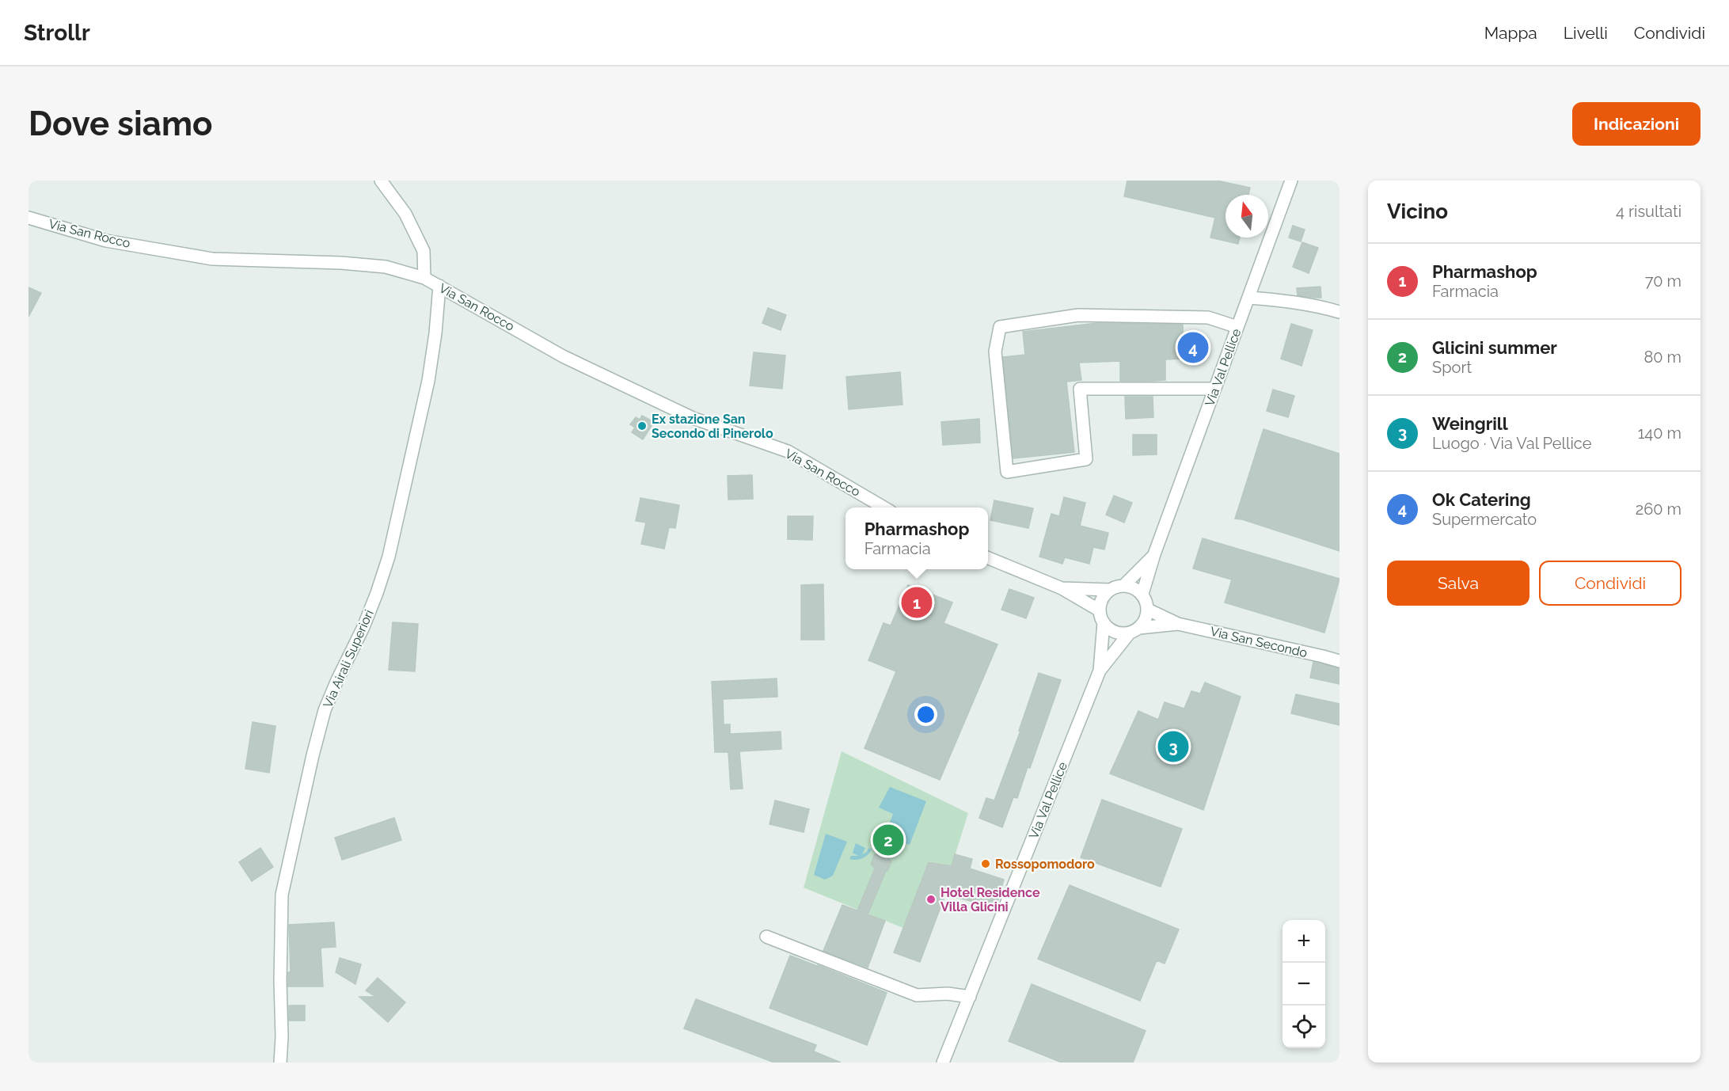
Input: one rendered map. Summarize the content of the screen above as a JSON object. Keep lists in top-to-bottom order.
{
  "streets": {
    "street": [
      "Via San Rocco",
      "Via Val Pellice",
      "Via San Secondo",
      "Via Airali Superiori"
    ]
  },
  "crossings": [
    ["Via San Rocco", "Via Airali Superiori"]
  ],
  "places": ["Ex stazione San Secondo di Pinerolo", "Rossopomodoro", "Hotel Residence Villa Glicini"],
  "north": "top",
  "page": {
    "header": "Strollr",
    "nav": ["Mappa", "Livelli", "Condividi"],
    "buttons": [
      "Indicazioni",
      ["Salva", "Condividi"]
    ],
    "title": "Dove siamo",
    "heading": ["Vicino", "4 risultati"],
    "list": [
      {
        "mark": "1",
        "name": "Pharmashop",
        "note": "Farmacia",
        "value": "70 m"
      },
      {
        "mark": "2",
        "name": "Glicini summer",
        "note": "Sport",
        "value": "80 m"
      },
      {
        "mark": "3",
        "name": "Weingrill",
        "note": "Luogo · Via Val Pellice",
        "value": "140 m"
      },
      {
        "mark": "4",
        "name": "Ok Catering",
        "note": "Supermercato",
        "value": "260 m"
      }
    ],
    "pins": [
      "4",
      "1",
      "3",
      "2"
    ],
    "popup": ["Pharmashop", "Farmacia"],
    "map_buttons": ["+", "−"]
  }
}
